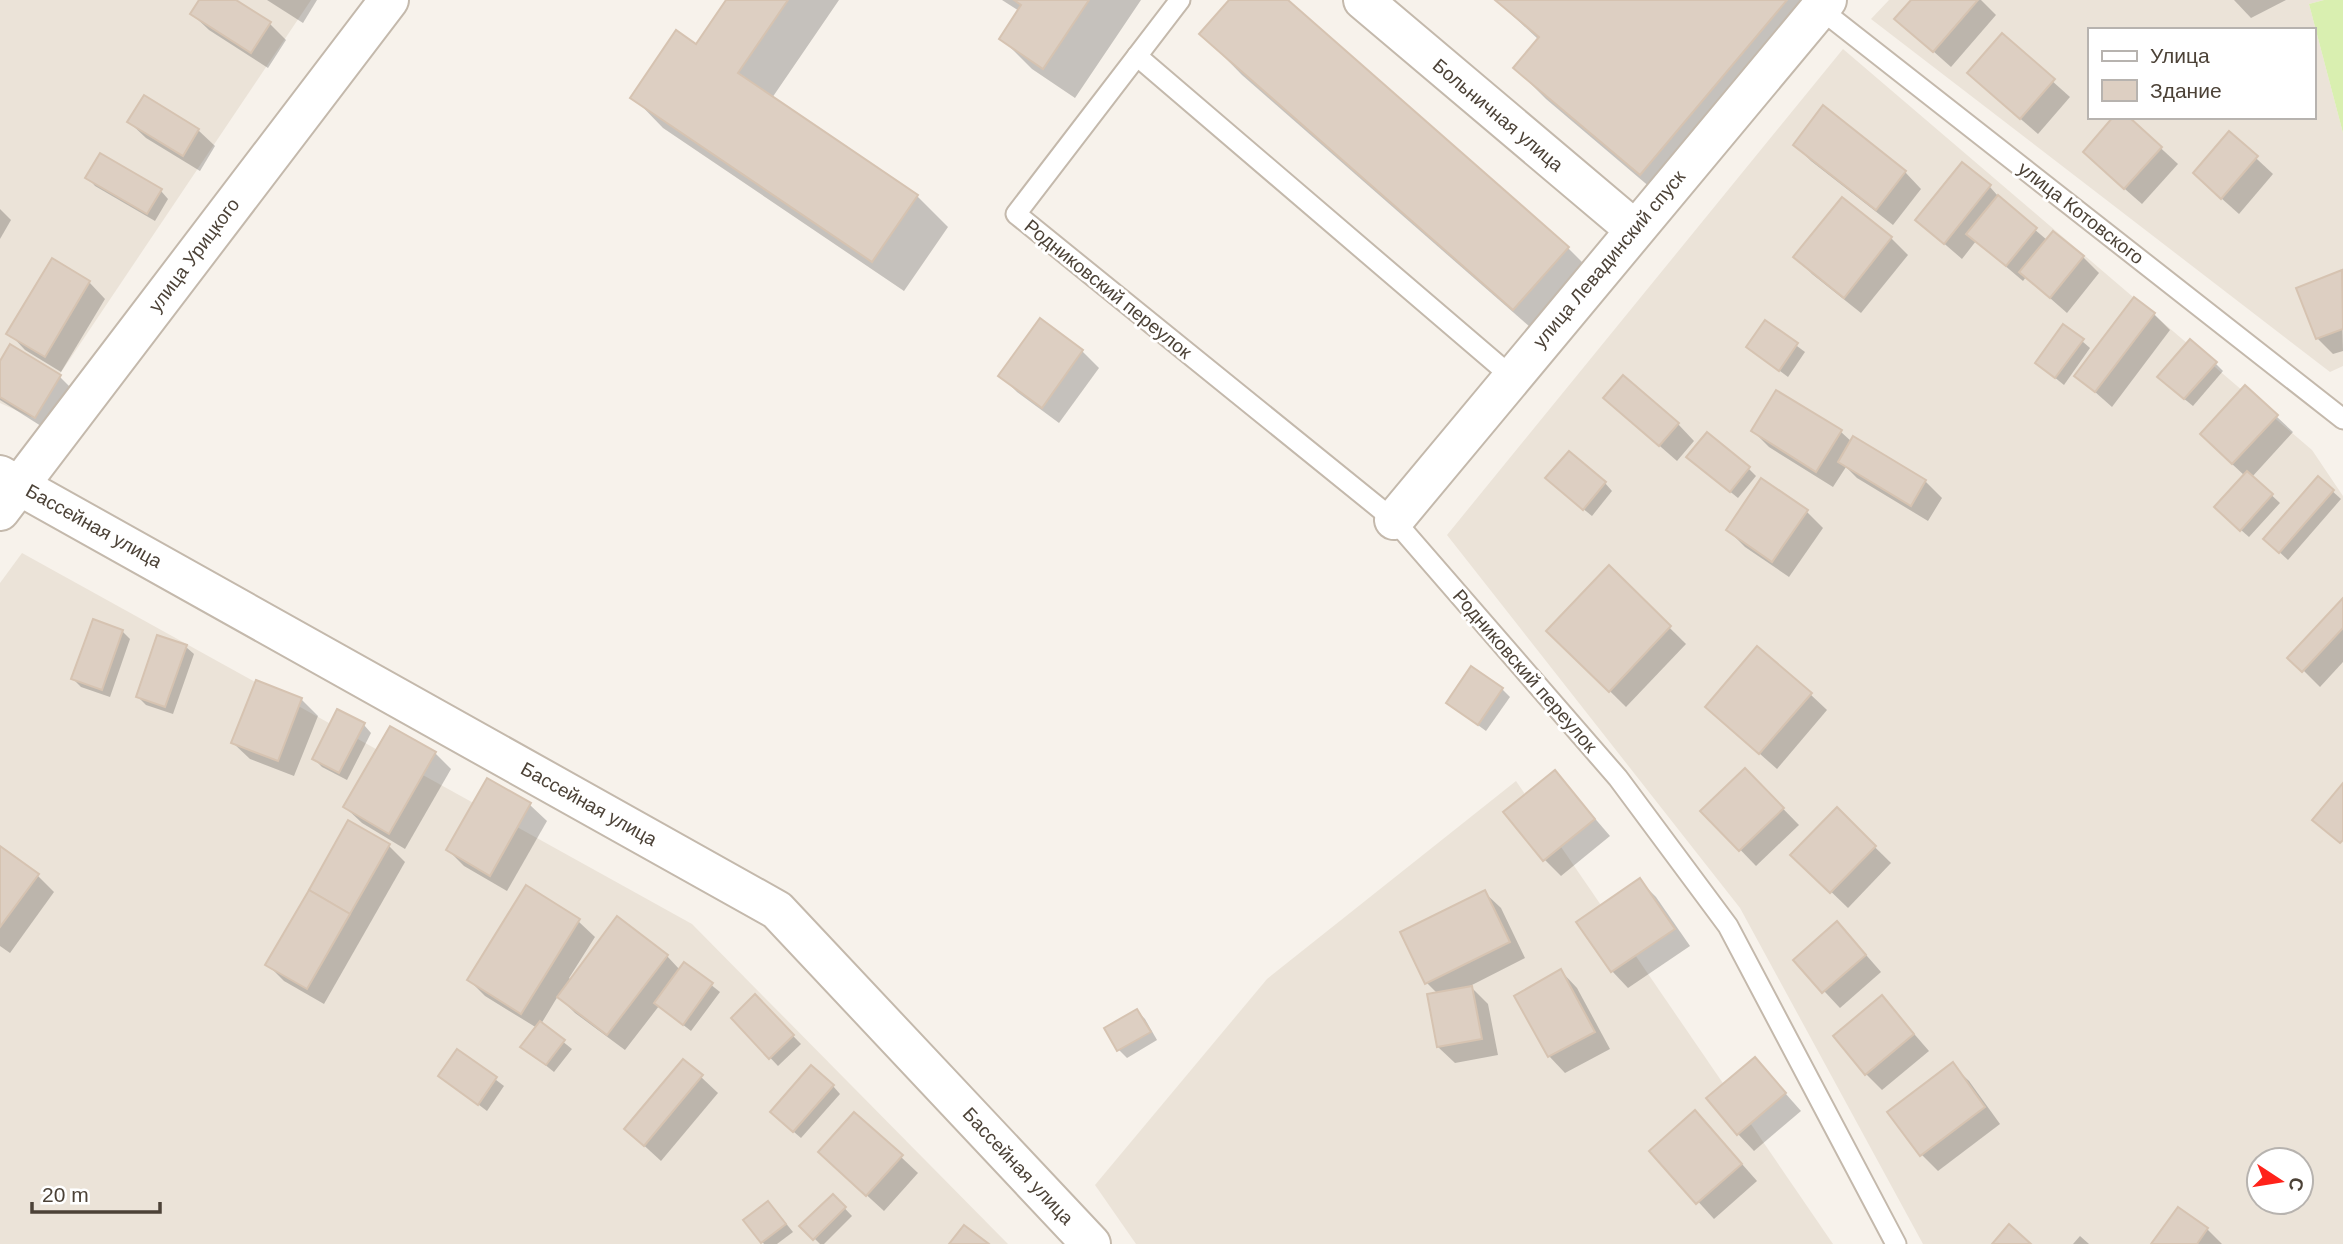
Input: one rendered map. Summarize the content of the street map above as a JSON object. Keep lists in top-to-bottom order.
{
  "streets": {
    "street": [
      "Больничная улица",
      "улица Урицкого",
      "улица Левадинский спуск",
      "Бассейная улица"
    ],
    "lane": ["улица Котовского", "Родниковский переулок"]
  },
  "crossings": [
    ["Больничная улица", "улица Левадинский спуск"],
    ["улица Котовского", "улица Левадинский спуск"],
    ["улица Урицкого", "Бассейная улица"],
    ["улица Левадинский спуск", "Родниковский переулок"]
  ],
  "legend": ["Улица", "Здание"],
  "scale_bar": "20 m",
  "north": "right"
}
